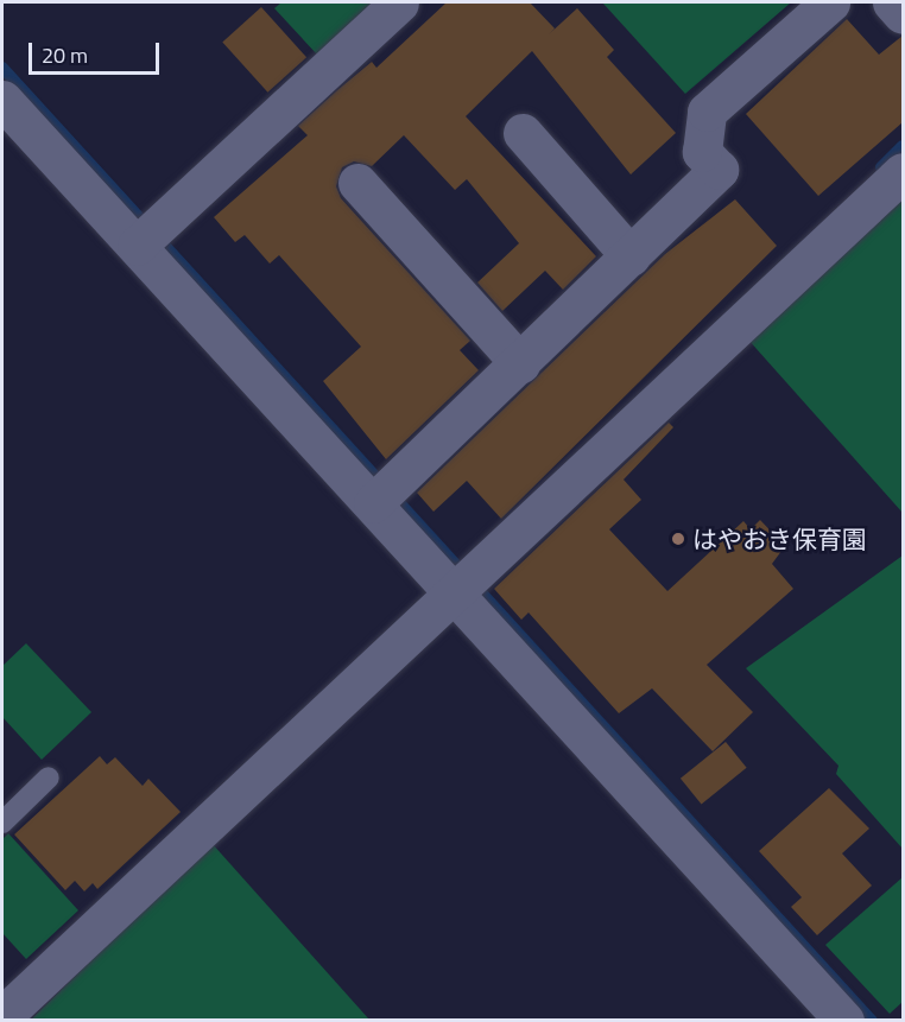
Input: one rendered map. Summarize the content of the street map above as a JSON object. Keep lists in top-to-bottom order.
{
  "places": ["はやおき保育園"],
  "scale_bar": "20 m"
}
